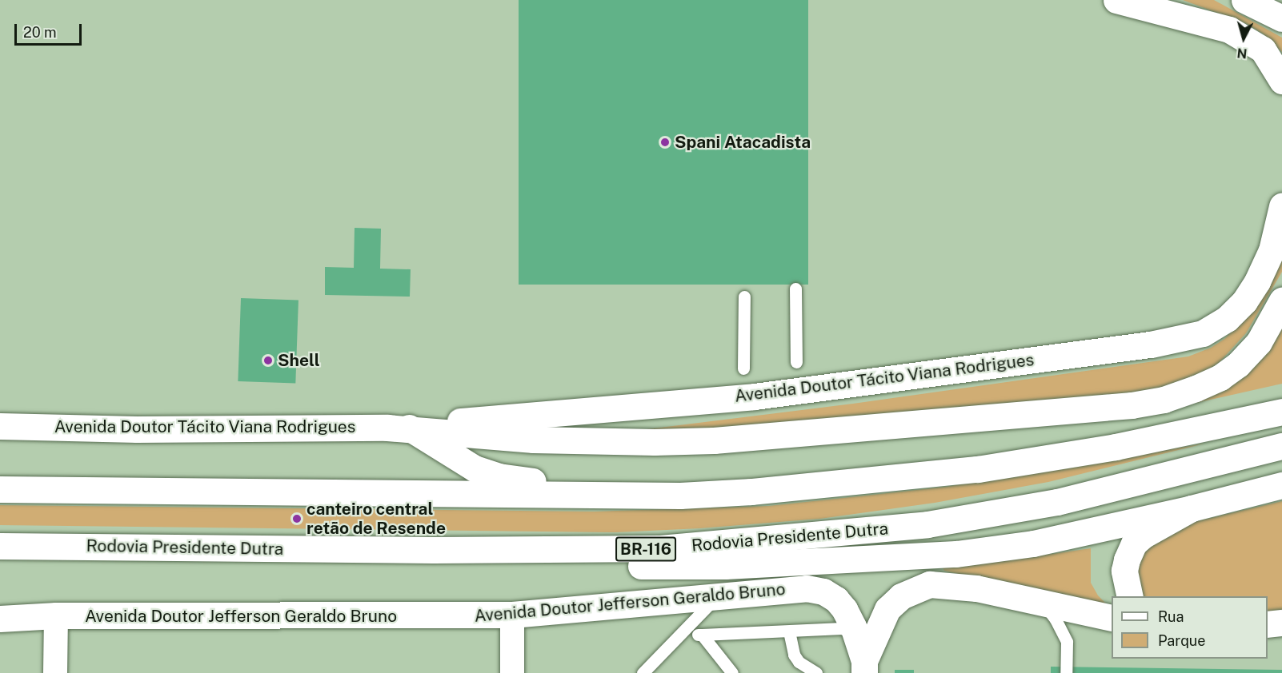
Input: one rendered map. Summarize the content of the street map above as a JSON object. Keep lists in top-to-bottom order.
{
  "streets": {
    "main road": [
      "Avenida Doutor Tácito Viana Rodrigues",
      "Rodovia Presidente Dutra",
      "BR-116",
      "Avenida Doutor Jefferson Geraldo Bruno"
    ]
  },
  "places": ["Spani Atacadista", "Shell", "canteiro central retão de Resende"],
  "legend": ["Rua", "Parque"],
  "scale_bar": "20 m",
  "north": "bottom"
}
